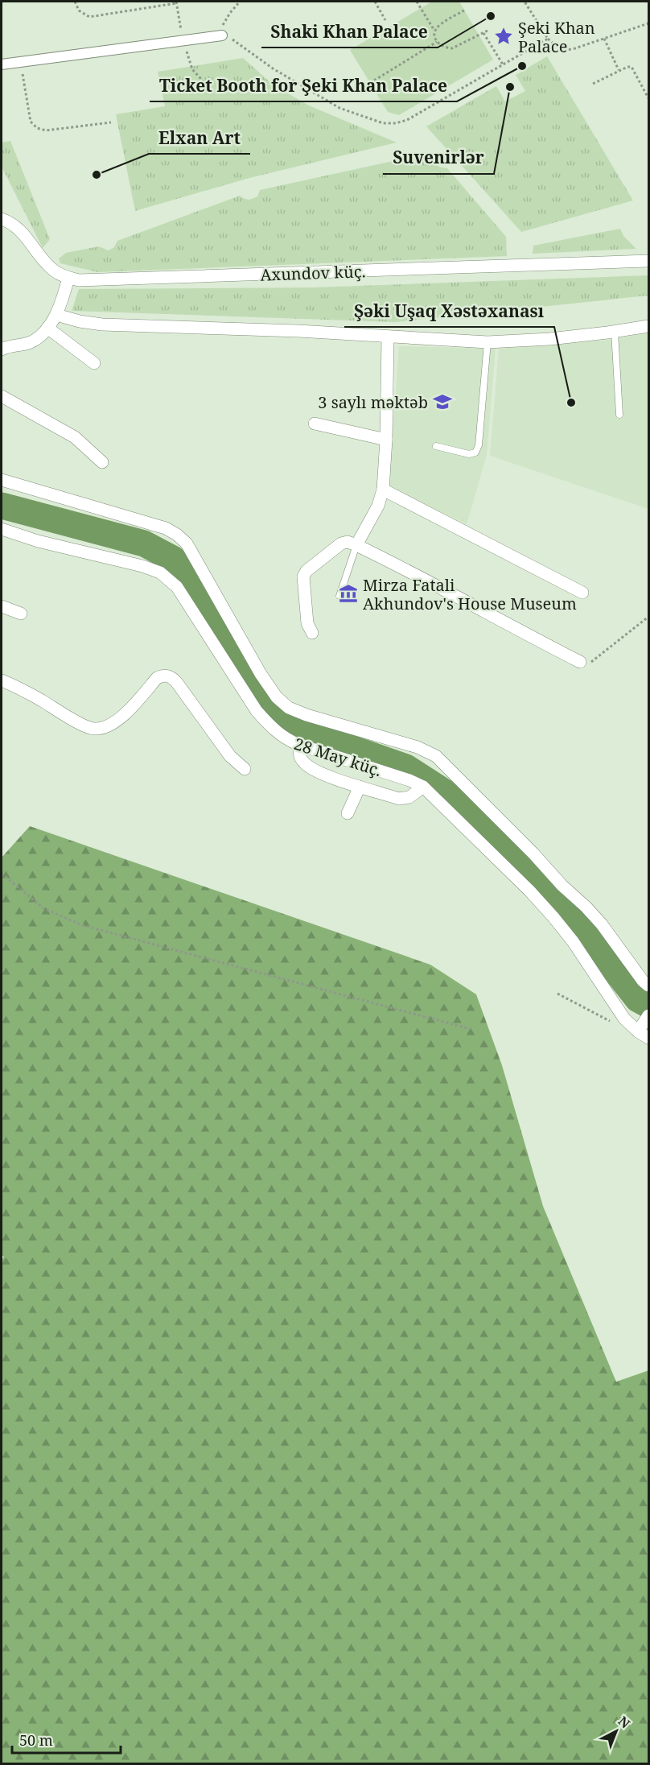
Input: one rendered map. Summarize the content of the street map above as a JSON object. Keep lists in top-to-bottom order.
{
  "streets": {
    "street": ["Axundov küç.", "28 May küç."]
  },
  "places": {
    "other": [
      "Shaki Khan Palace",
      "Ticket Booth for Şeki Khan Palace",
      "Suvenirlər",
      "Elxan Art",
      "Şəki Uşaq Xəstəxanası"
    ],
    "place": ["Şeki Khan Palace"],
    "school or university": ["3 saylı məktəb"],
    "museum": ["Mirza Fatali Akhundov's House Museum"]
  },
  "scale_bar": "50 m",
  "north": "top right"
}
